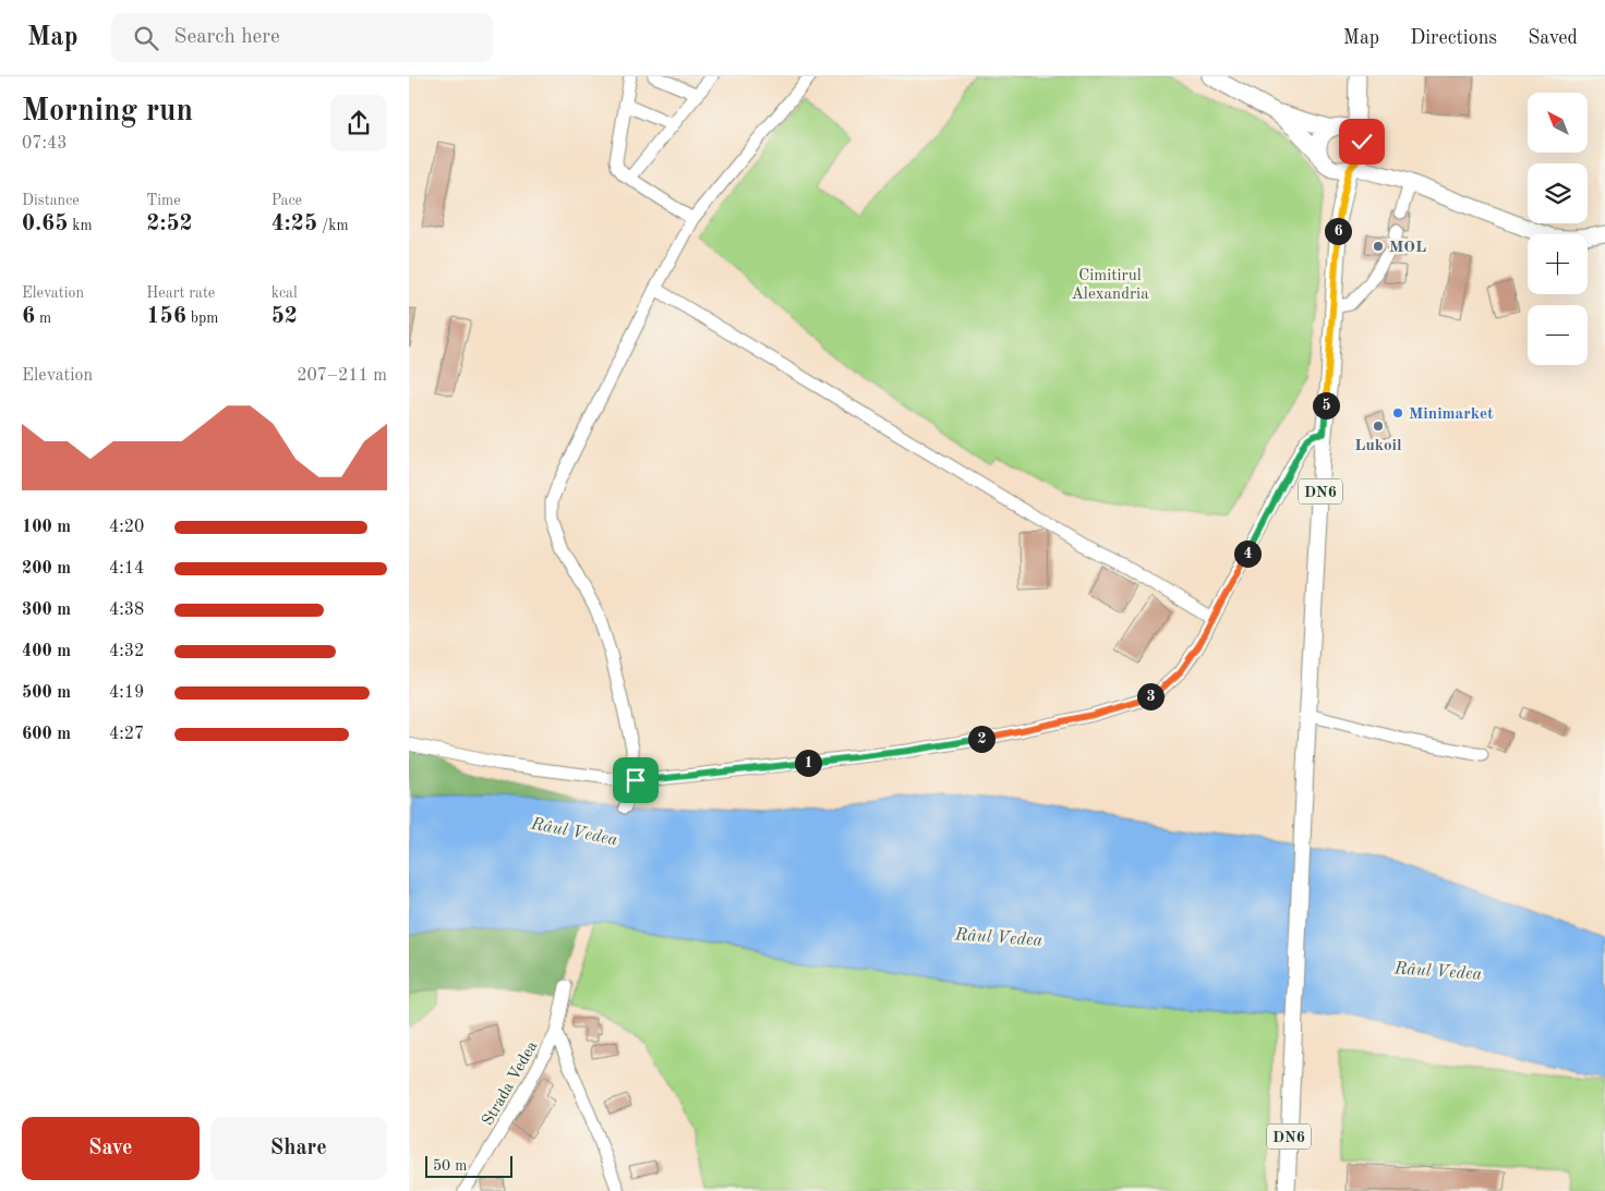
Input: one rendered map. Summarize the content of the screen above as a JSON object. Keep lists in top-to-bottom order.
{
  "streets": {
    "main road": ["DN6"],
    "street": ["Strada Vedea"]
  },
  "water": ["Râul Vedea"],
  "parks": ["Cimitirul Alexandria"],
  "places": ["MOL", "Minimarket", "Lukoil"],
  "scale_bar": "50 m",
  "north": "top left",
  "page": {
    "header": "Map",
    "search": "Search here",
    "nav": ["Map", "Directions", "Saved"],
    "heading": ["Morning run", "07:43"],
    "map_buttons": ["+", "−"],
    "stats": [
      ["Distance", "0.65 km"],
      ["Time", "2:52"],
      ["Pace", "4:25 /km"],
      ["Elevation", "6 m"],
      ["Heart rate", "156 bpm"],
      ["kcal", "52"]
    ],
    "pins": [
      "6",
      "5",
      "4",
      "3",
      "2",
      "1"
    ],
    "chart": ["Elevation", "207–211 m"],
    "list": [
      {
        "name": "100 m",
        "note": "4:20"
      },
      {
        "name": "200 m",
        "note": "4:14"
      },
      {
        "name": "300 m",
        "note": "4:38"
      },
      {
        "name": "400 m",
        "note": "4:32"
      },
      {
        "name": "500 m",
        "note": "4:19"
      },
      {
        "name": "600 m",
        "note": "4:27"
      }
    ],
    "buttons": ["Save", "Share"],
    "scale": "50 m"
  }
}
